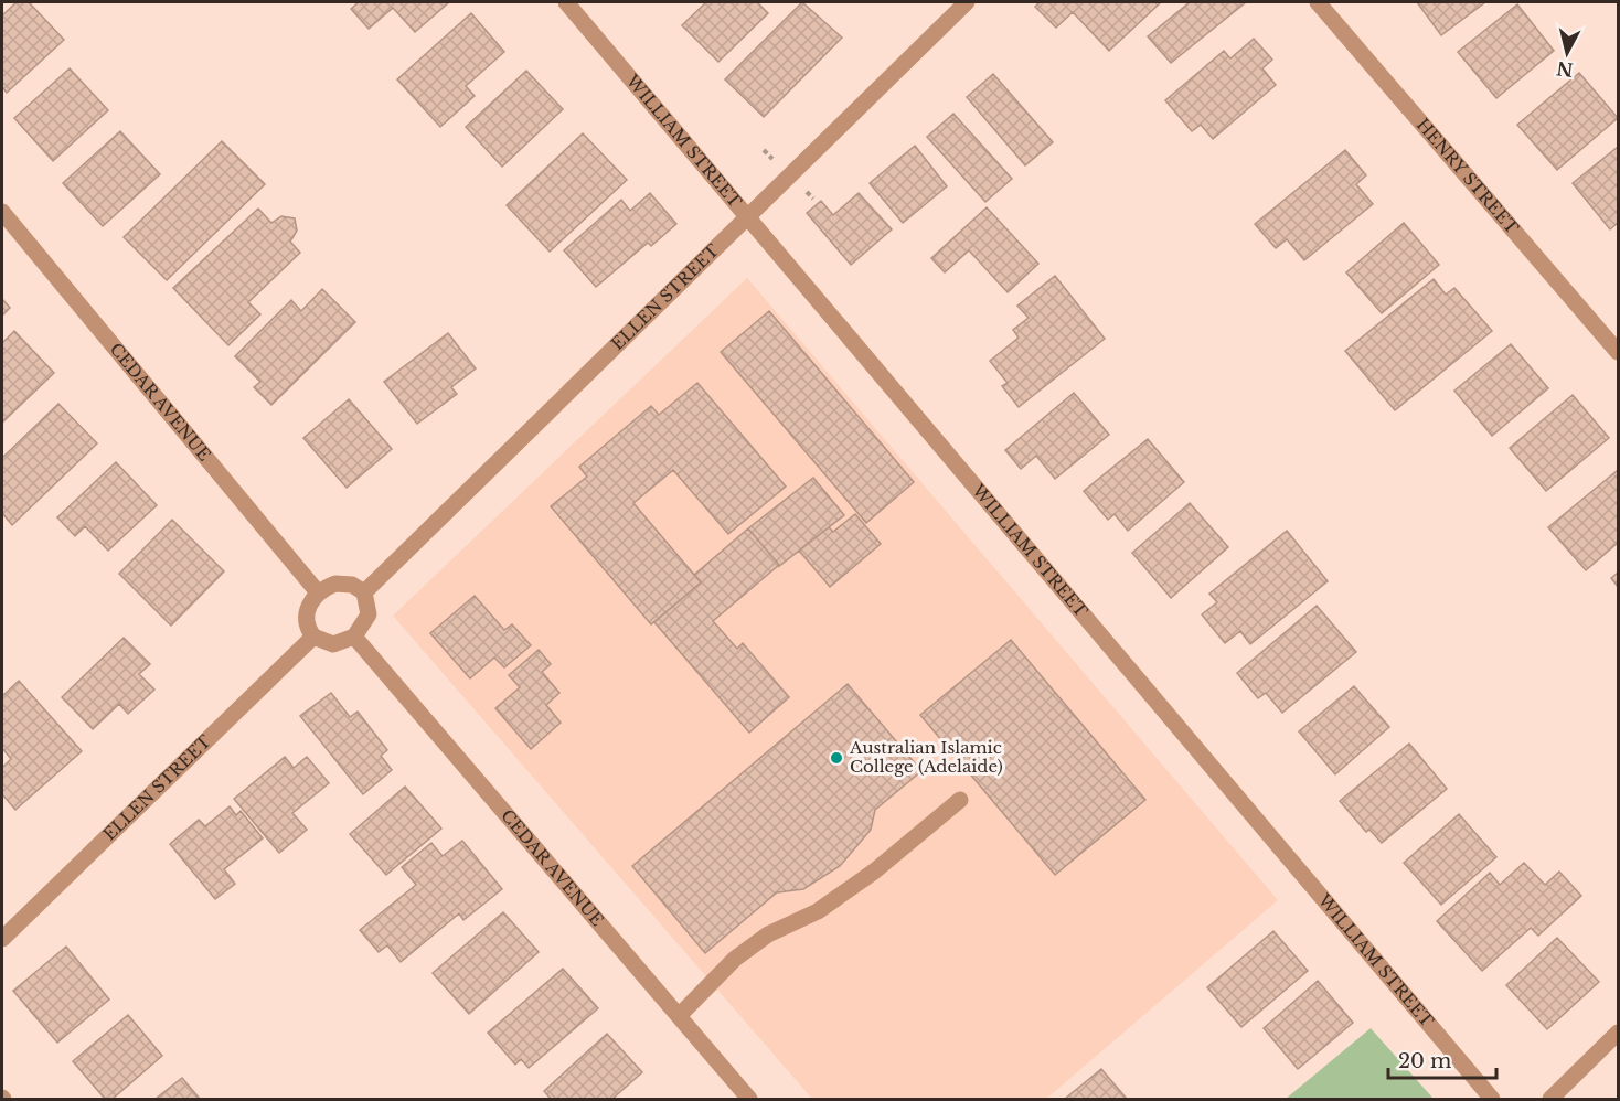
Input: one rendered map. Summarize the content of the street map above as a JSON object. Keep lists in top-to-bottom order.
{
  "streets": {
    "street": [
      "WILLIAM STREET",
      "HENRY STREET",
      "ELLEN STREET",
      "CEDAR AVENUE"
    ]
  },
  "crossings": [
    ["WILLIAM STREET", "ELLEN STREET"],
    ["ELLEN STREET", "CEDAR AVENUE"]
  ],
  "places": ["Australian Islamic College (Adelaide)"],
  "scale_bar": "20 m",
  "north": "bottom"
}
